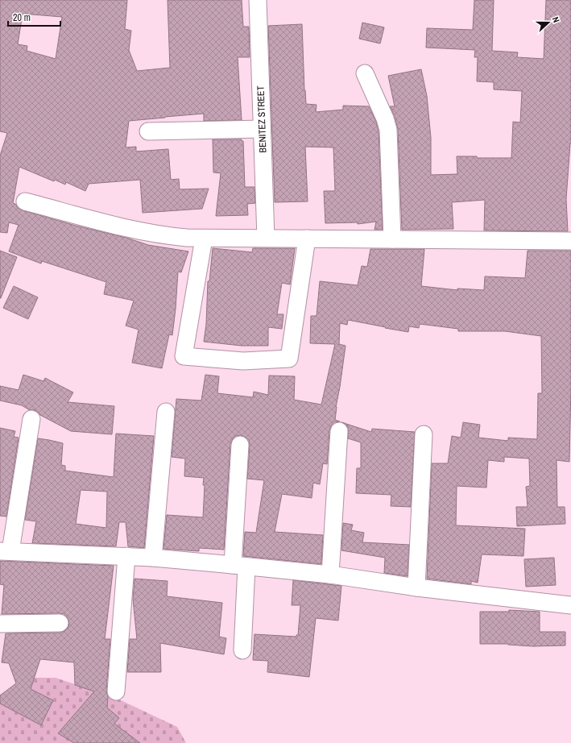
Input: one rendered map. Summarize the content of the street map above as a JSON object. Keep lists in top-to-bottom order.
{
  "streets": {
    "street": ["BENITEZ STREET"]
  },
  "scale_bar": "20 m",
  "north": "right"
}
